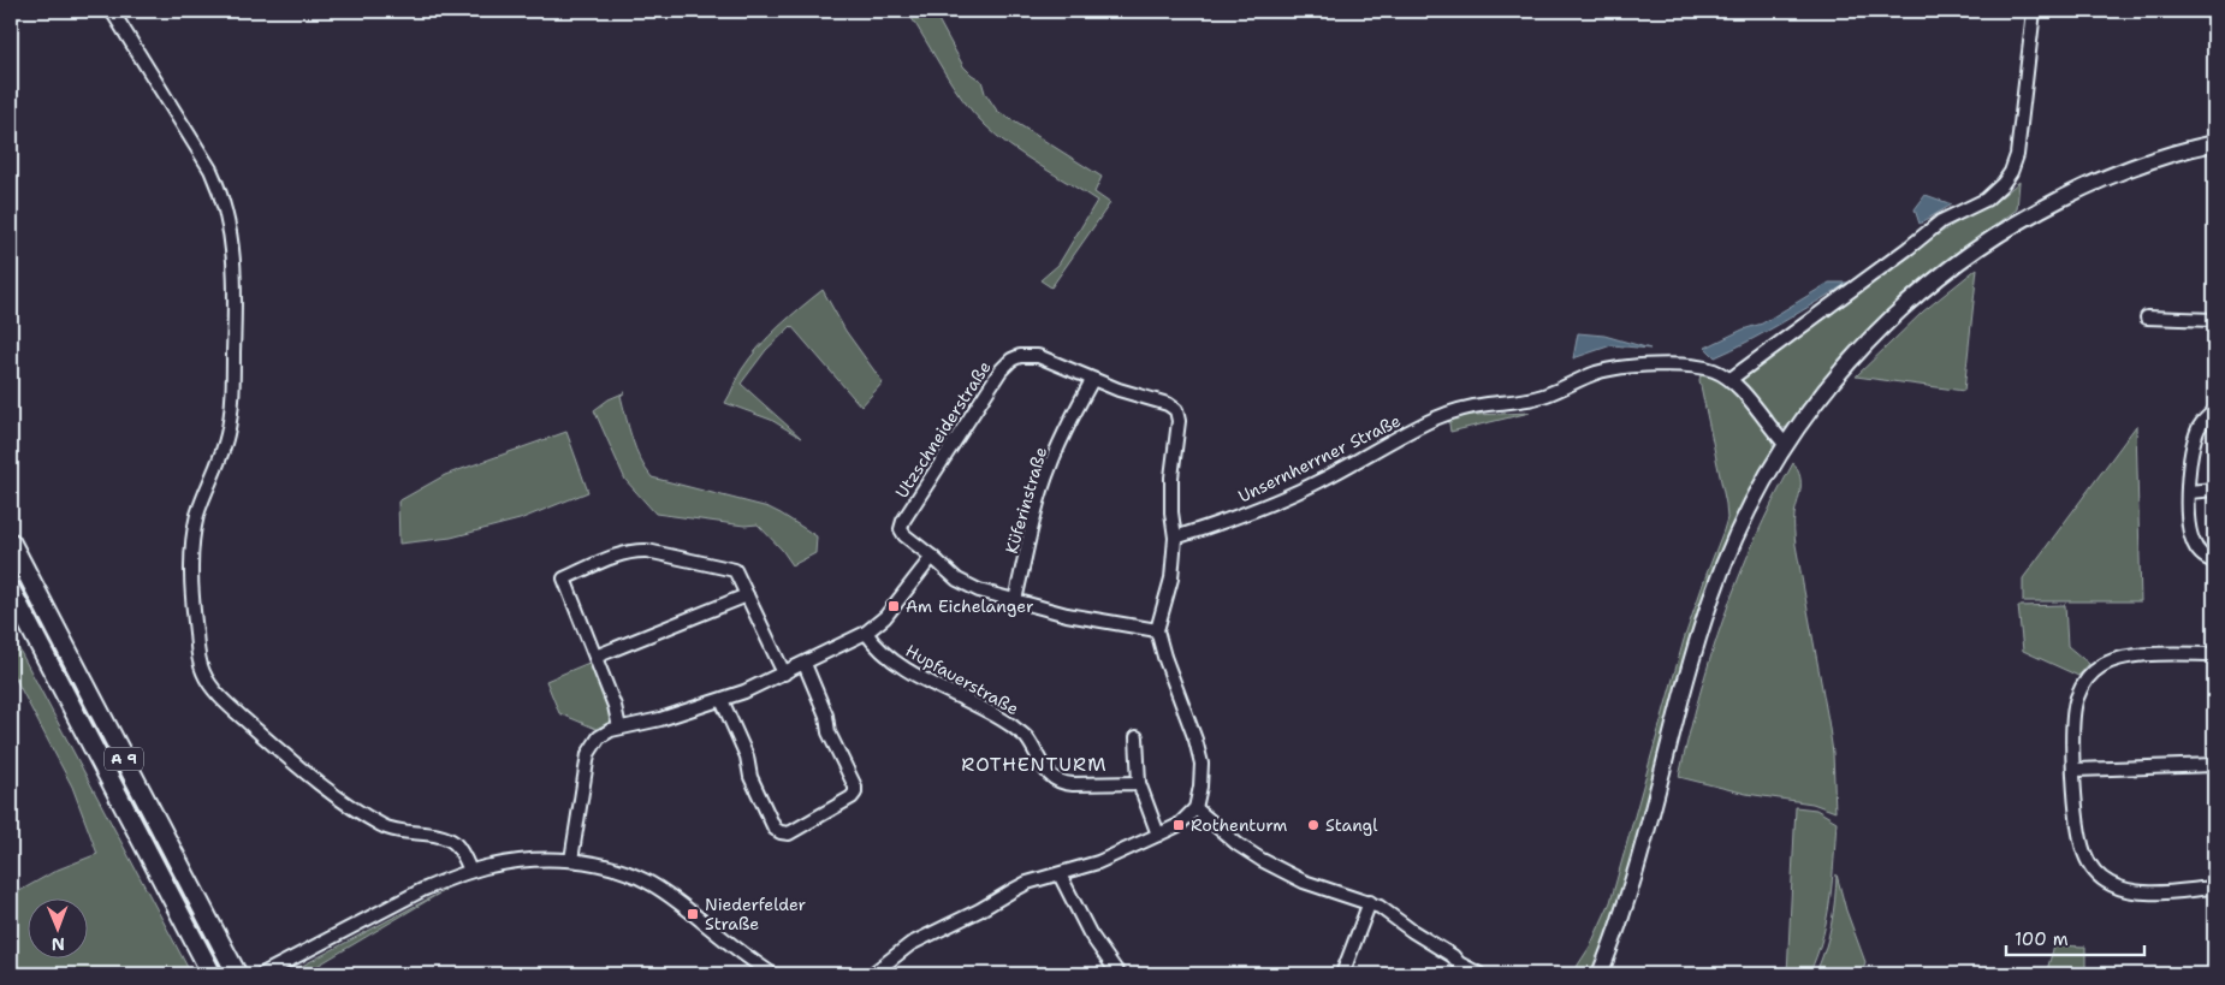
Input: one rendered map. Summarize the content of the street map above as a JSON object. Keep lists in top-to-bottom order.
{
  "streets": {
    "highway": ["A 9"],
    "street": [
      "Utzschneiderstraße",
      "Unsernherrner Straße",
      "Küferinstraße",
      "Hupfauerstraße"
    ]
  },
  "crossings": [
    ["Utzschneiderstraße", "Unsernherrner Straße"],
    ["Utzschneiderstraße", "Küferinstraße"]
  ],
  "districts": ["ROTHENTURM"],
  "places": {
    "transit": ["Am Eichelanger", "Rothenturm", "Niederfelder Straße"],
    "other": ["Stangl"]
  },
  "scale_bar": "100 m",
  "north": "bottom"
}
